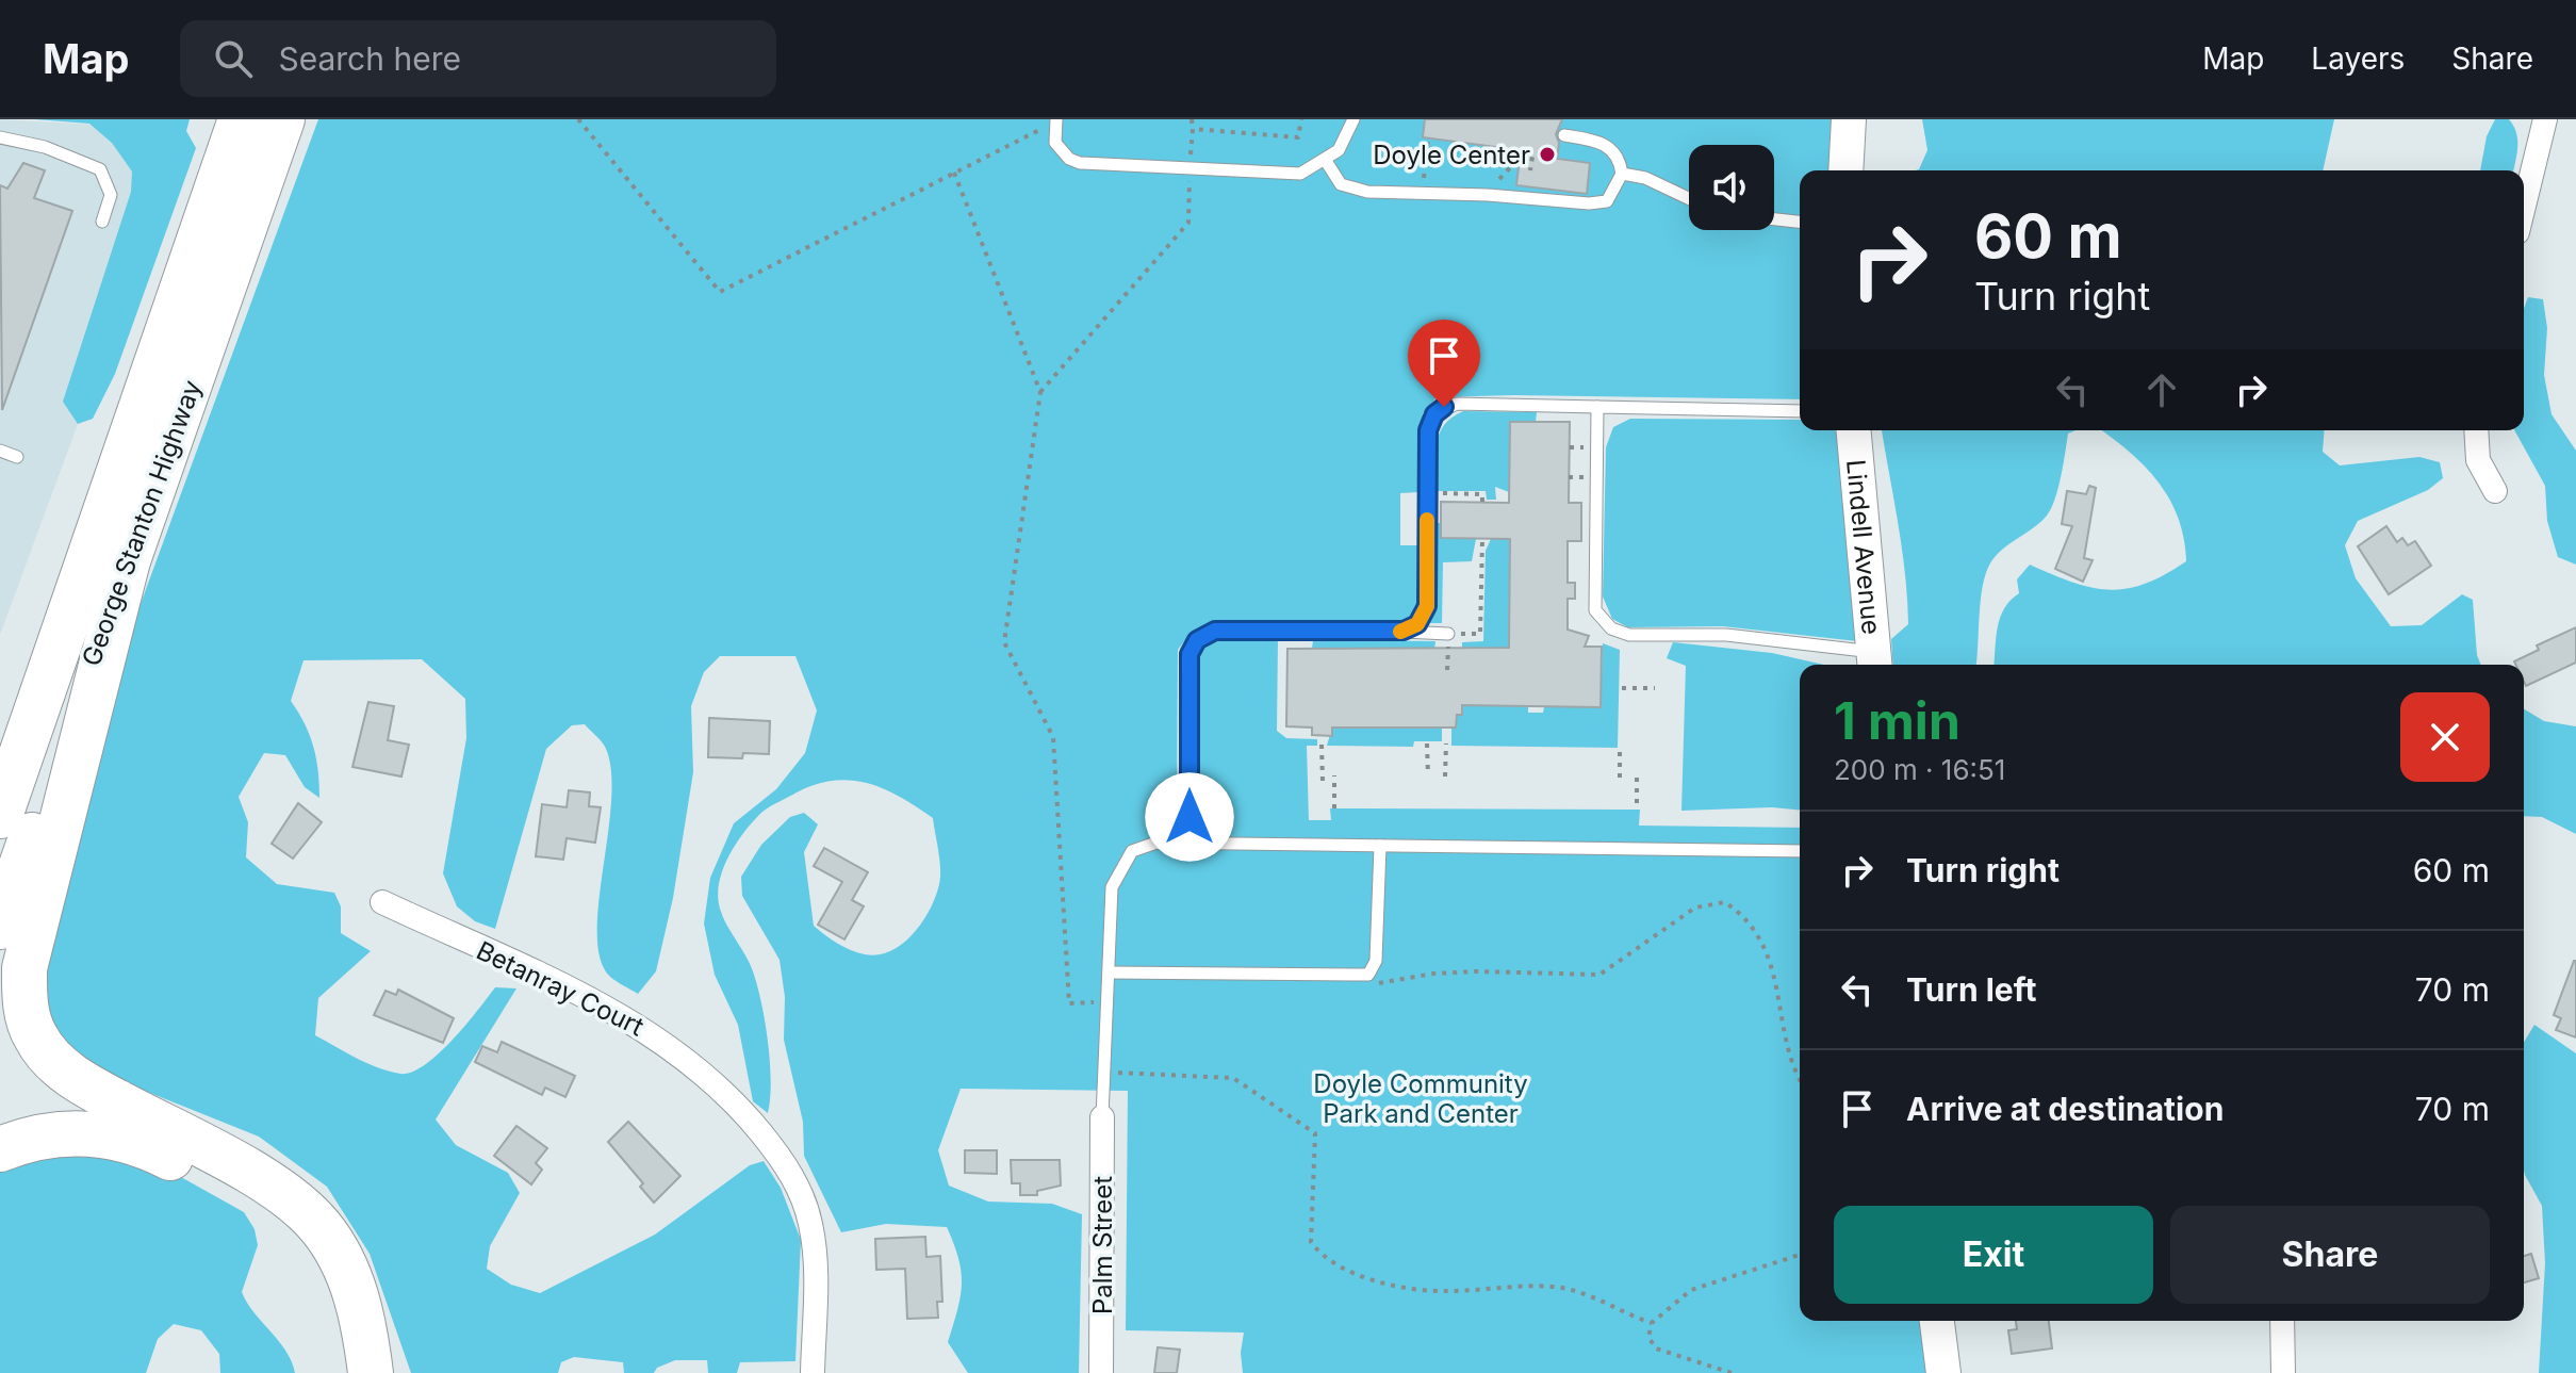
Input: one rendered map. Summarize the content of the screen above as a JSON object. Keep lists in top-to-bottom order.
{
  "streets": {
    "highway": ["George Stanton Highway"],
    "street": ["Lindell Avenue", "Betanray Court", "Palm Street"]
  },
  "parks": ["Doyle Community Park and Center"],
  "places": ["Doyle Center"],
  "page": {
    "header": "Map",
    "search": "Search here",
    "nav": ["Map", "Layers", "Share"],
    "turn": ["60 m", "Turn right"],
    "heading": ["1 min", "200 m · 16:51"],
    "list": [
      {
        "name": "Turn right",
        "value": "60 m"
      },
      {
        "name": "Turn left",
        "value": "70 m"
      },
      {
        "name": "Arrive at destination",
        "value": "70 m"
      }
    ],
    "buttons": ["Exit", "Share"]
  }
}
